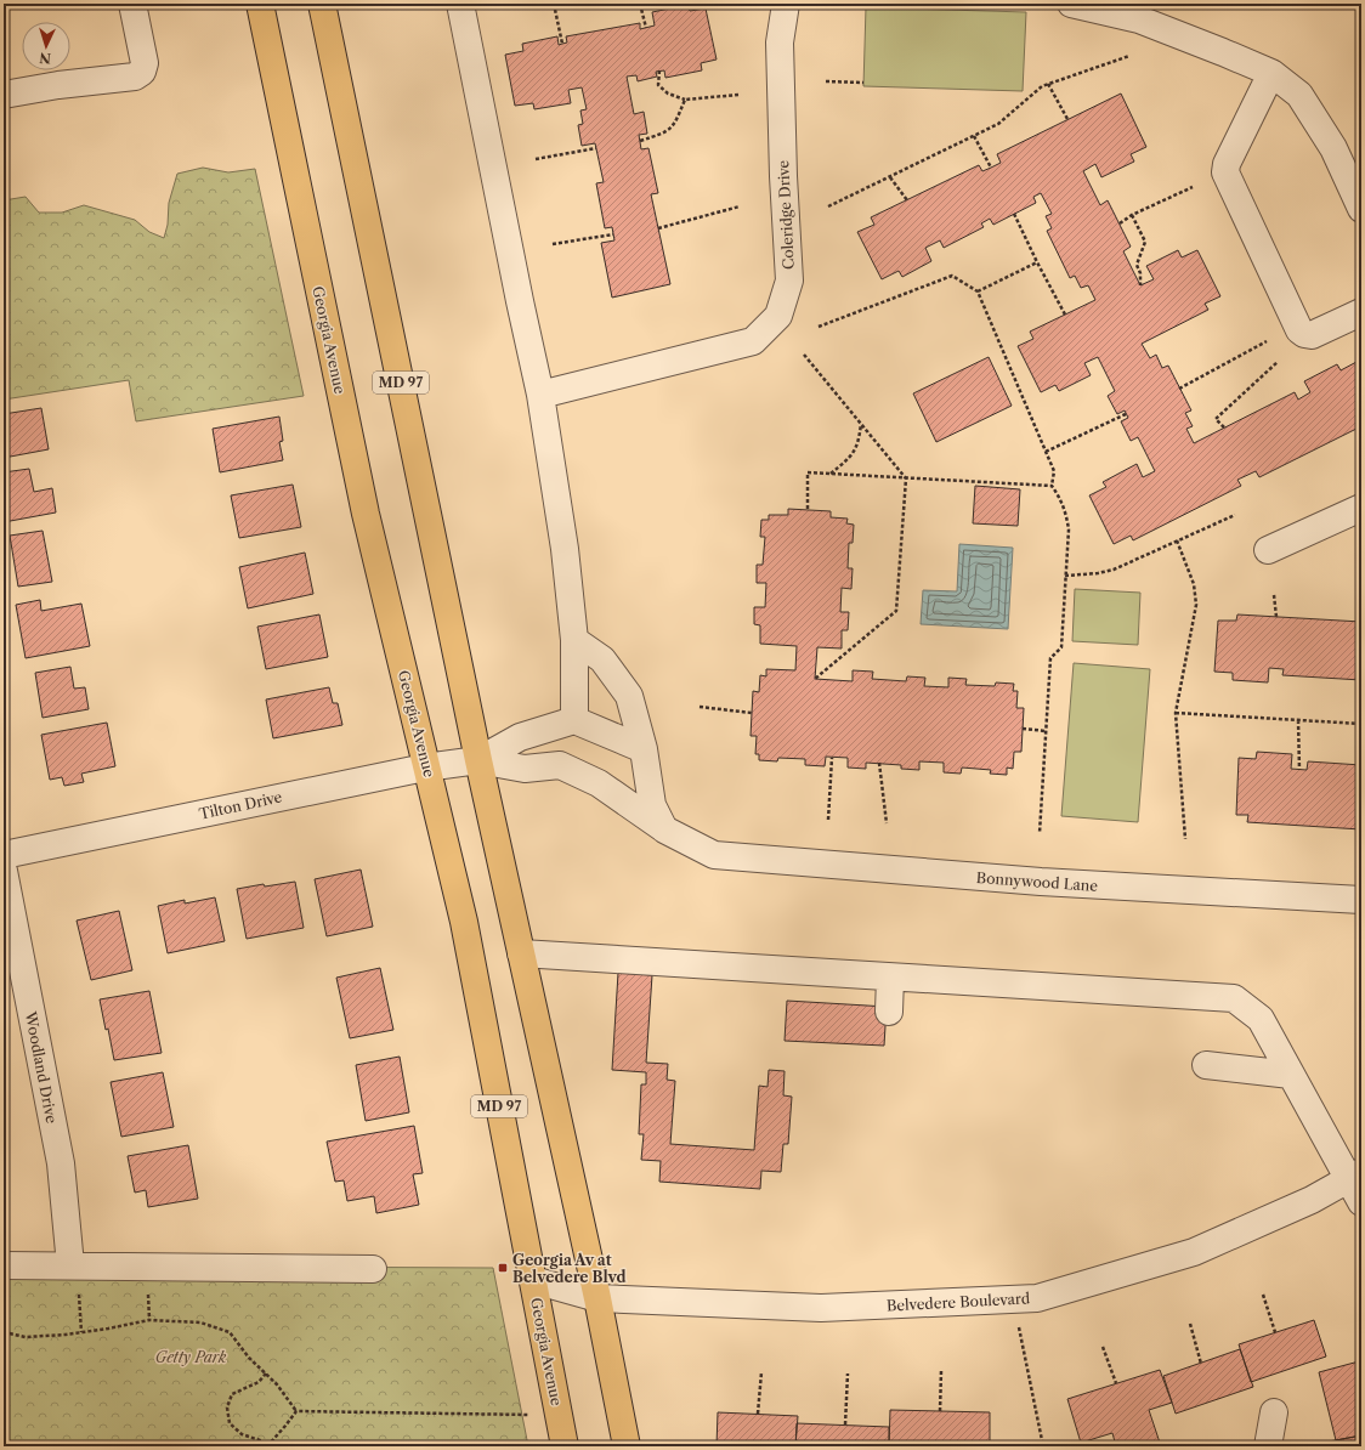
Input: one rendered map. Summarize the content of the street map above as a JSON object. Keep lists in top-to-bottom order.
{
  "streets": {
    "main road": ["Georgia Avenue", "MD 97"],
    "street": [
      "Coleridge Drive",
      "Tilton Drive",
      "Bonnywood Lane",
      "Woodland Drive",
      "Belvedere Boulevard"
    ]
  },
  "crossings": [
    ["Georgia Avenue", "Tilton Drive"],
    ["Georgia Avenue", "Belvedere Boulevard"],
    ["MD 97", "Tilton Drive"],
    ["MD 97", "Belvedere Boulevard"]
  ],
  "parks": ["Getty Park"],
  "places": {
    "transit": ["Georgia Av at Belvedere Blvd"]
  },
  "north": "bottom"
}
